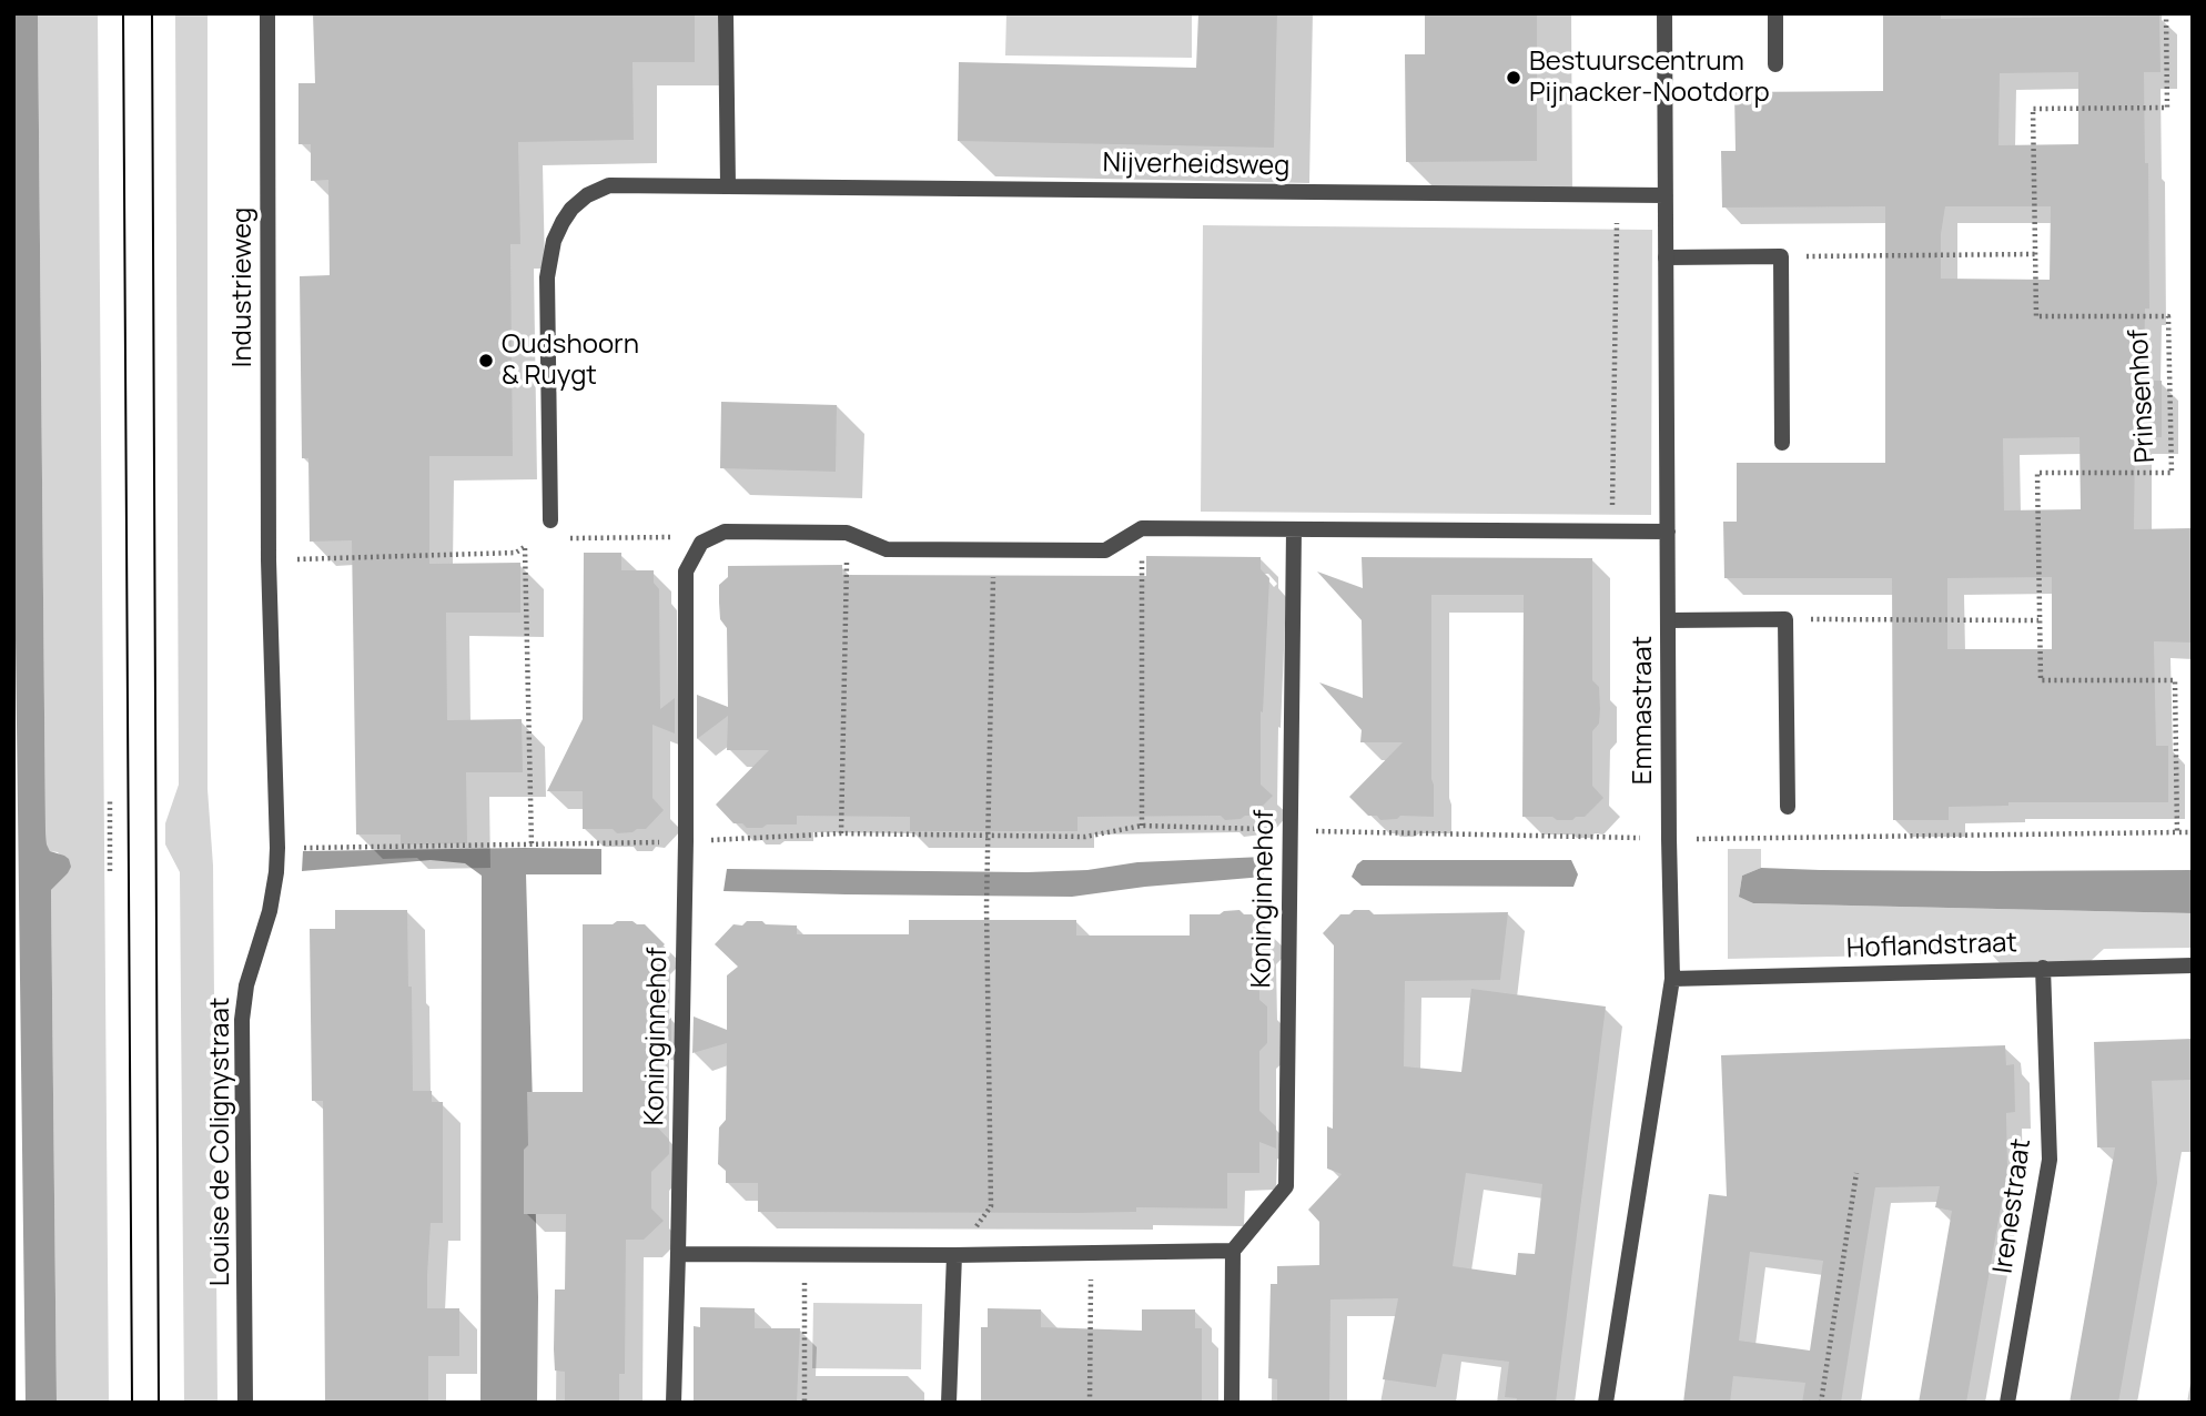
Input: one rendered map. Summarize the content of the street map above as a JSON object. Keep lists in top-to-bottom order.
{
  "streets": {
    "street": [
      "Nijverheidsweg",
      "Industrieweg",
      "Emmastraat",
      "Koninginnehof",
      "Hoflandstraat",
      "Louise de Colignystraat",
      "Irenestraat"
    ],
    "path": ["Prinsenhof"]
  },
  "crossings": [
    ["Nijverheidsweg", "Emmastraat"],
    ["Industrieweg", "Louise de Colignystraat"],
    ["Emmastraat", "Hoflandstraat"],
    ["Hoflandstraat", "Irenestraat"]
  ],
  "places": ["Bestuurscentrum Pijnacker-Nootdorp", "Oudshoorn & Ruygt"]
}
